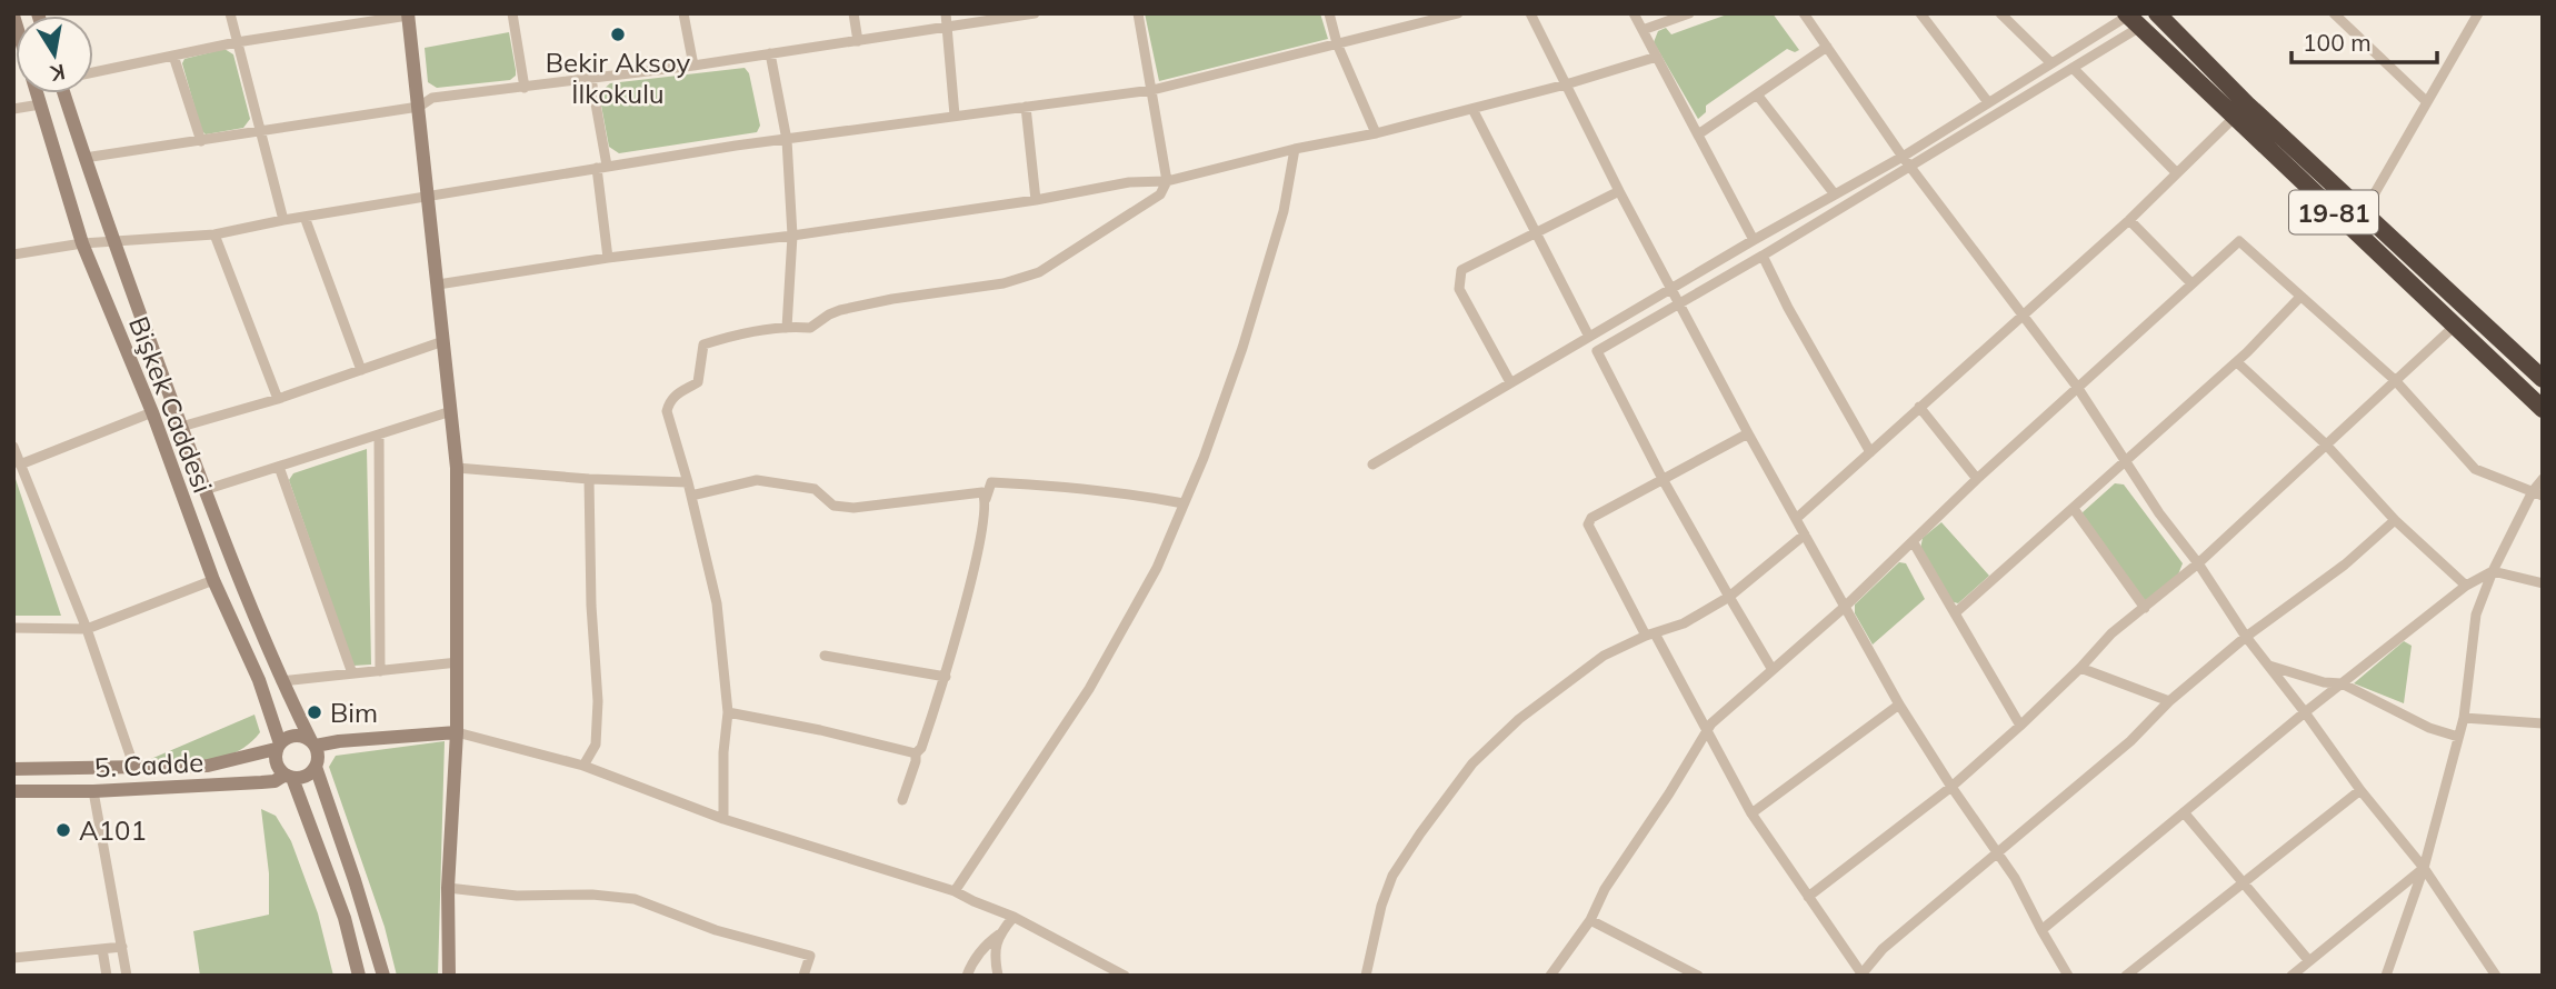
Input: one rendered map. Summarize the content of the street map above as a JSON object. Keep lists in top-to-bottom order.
{
  "streets": {
    "highway": ["19-81"],
    "street": ["Bişkek Caddesi", "5. Cadde"]
  },
  "crossings": [
    ["Bişkek Caddesi", "5. Cadde"]
  ],
  "places": ["Bekir Aksoy İlkokulu", "Bim", "A101"],
  "scale_bar": "100 m",
  "north": "bottom"
}
